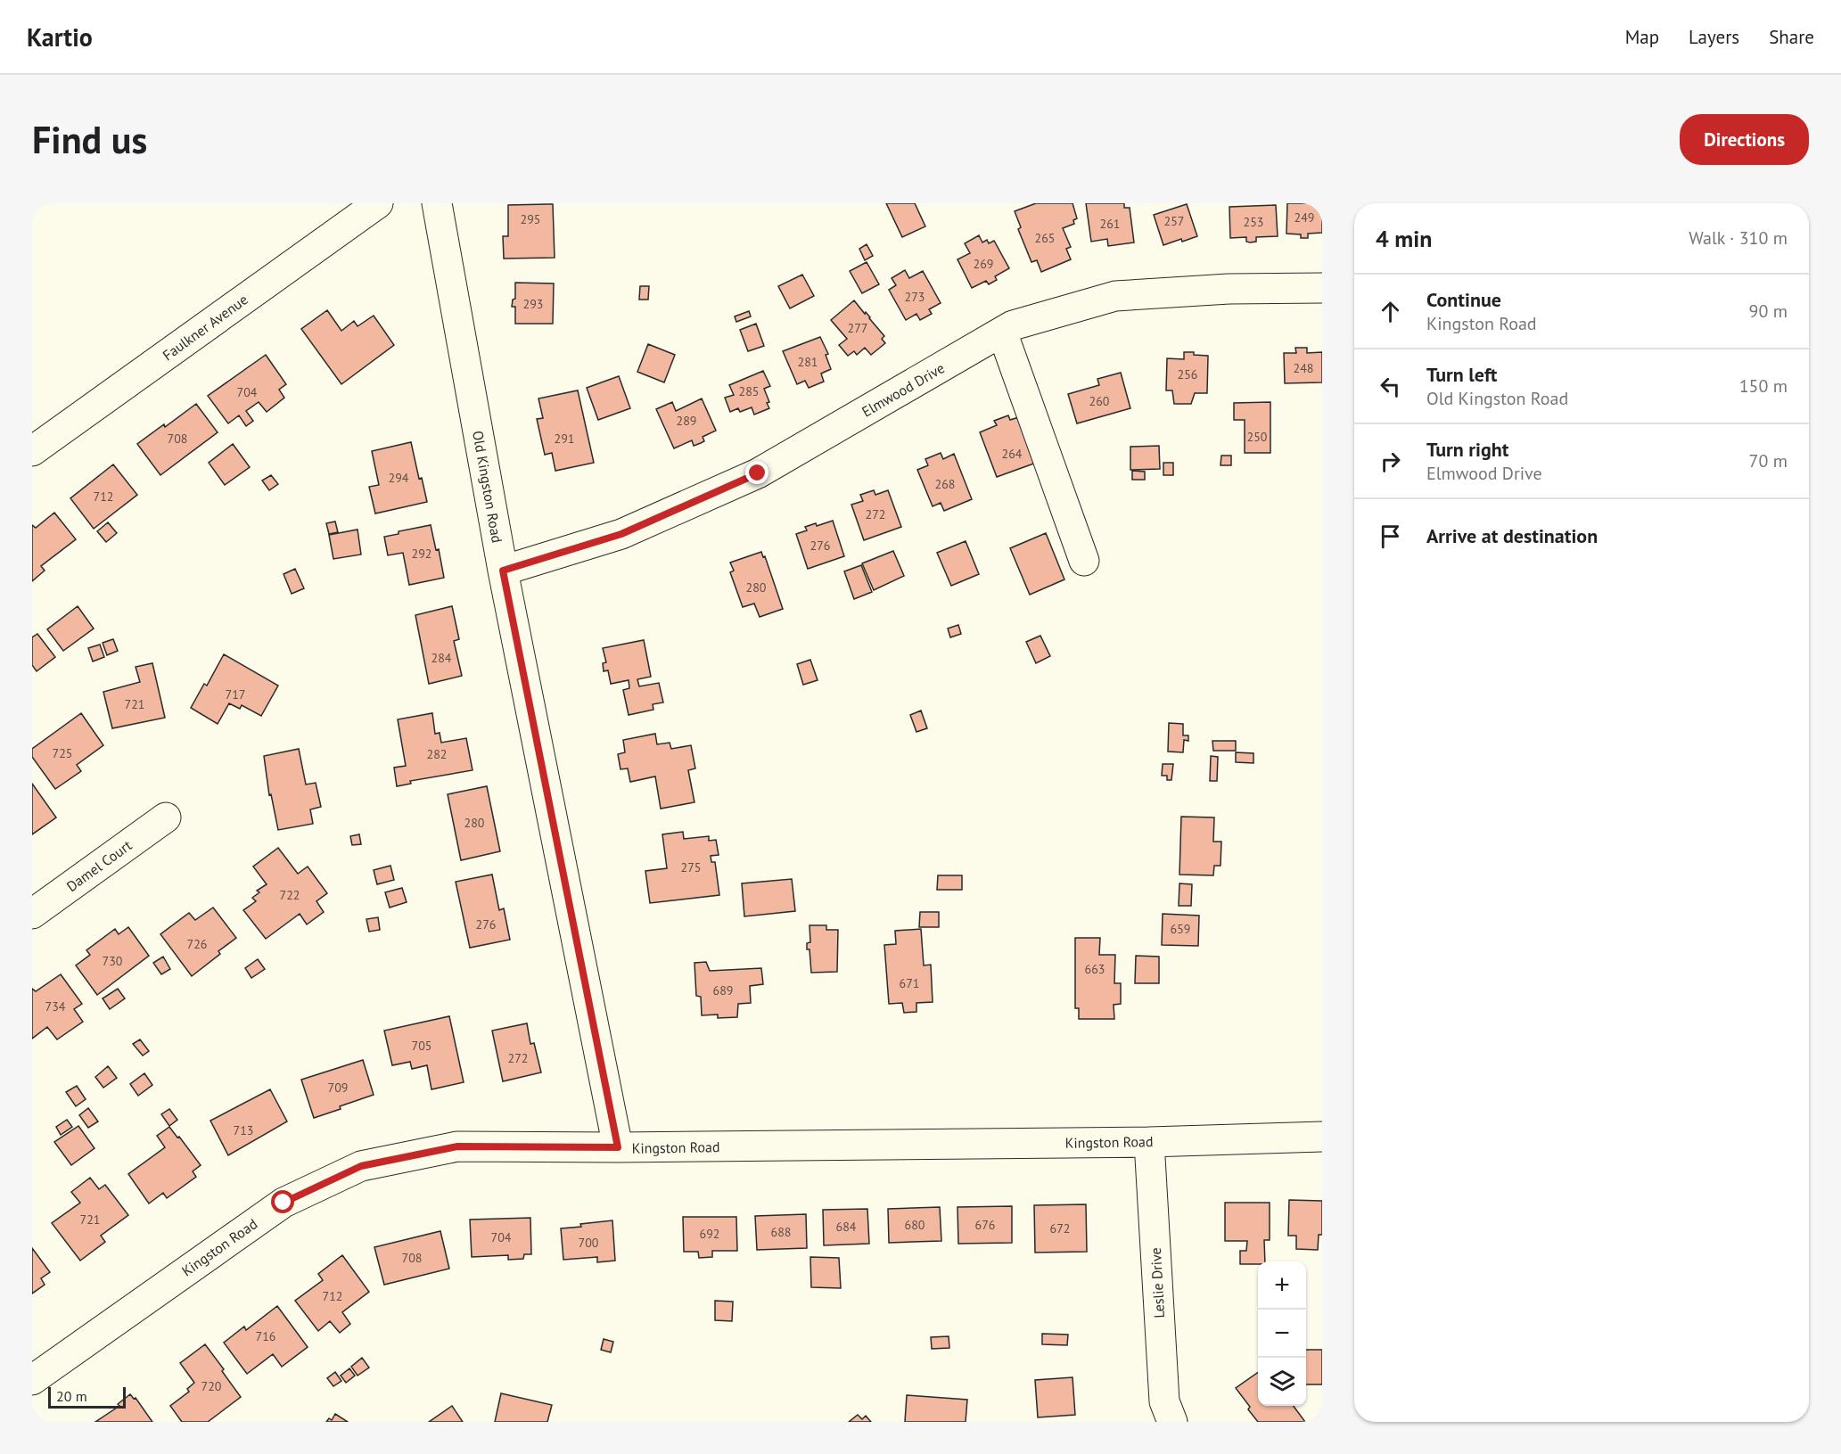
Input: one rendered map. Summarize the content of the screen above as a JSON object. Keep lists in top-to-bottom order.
{
  "streets": {
    "street": [
      "Faulkner Avenue",
      "Elmwood Drive",
      "Old Kingston Road",
      "Damel Court",
      "Kingston Road",
      "Leslie Drive"
    ]
  },
  "crossings": [
    ["Elmwood Drive", "Old Kingston Road"],
    ["Old Kingston Road", "Kingston Road"],
    ["Kingston Road", "Leslie Drive"]
  ],
  "house_numbers": [
    "249",
    "295",
    "257",
    "253",
    "261",
    "265",
    "269",
    "273",
    "293",
    "277",
    "281",
    "248",
    "256",
    "285",
    "704",
    "260",
    "289",
    "250",
    "708",
    "291",
    "264",
    "294",
    "268",
    "712",
    "272",
    "276",
    "292",
    "280",
    "284",
    "717",
    "721",
    "725",
    "282",
    "280",
    "275",
    "722",
    "276",
    "659",
    "726",
    "730",
    "663",
    "671",
    "689",
    "734",
    "705",
    "272",
    "709",
    "713",
    "721",
    "680",
    "676",
    "684",
    "672",
    "688",
    "692",
    "704",
    "700",
    "708",
    "712",
    "716",
    "720"
  ],
  "scale_bar": "20 m",
  "page": {
    "header": "Kartio",
    "nav": ["Map", "Layers", "Share"],
    "buttons": "Directions",
    "title": "Find us",
    "heading": ["4 min", "Walk · 310 m"],
    "list": [
      ["Continue", "Kingston Road", "90 m"],
      ["Turn left", "Old Kingston Road", "150 m"],
      ["Turn right", "Elmwood Drive", "70 m"],
      "Arrive at destination"
    ],
    "map_buttons": ["+", "−"],
    "scale": "20 m"
  }
}
